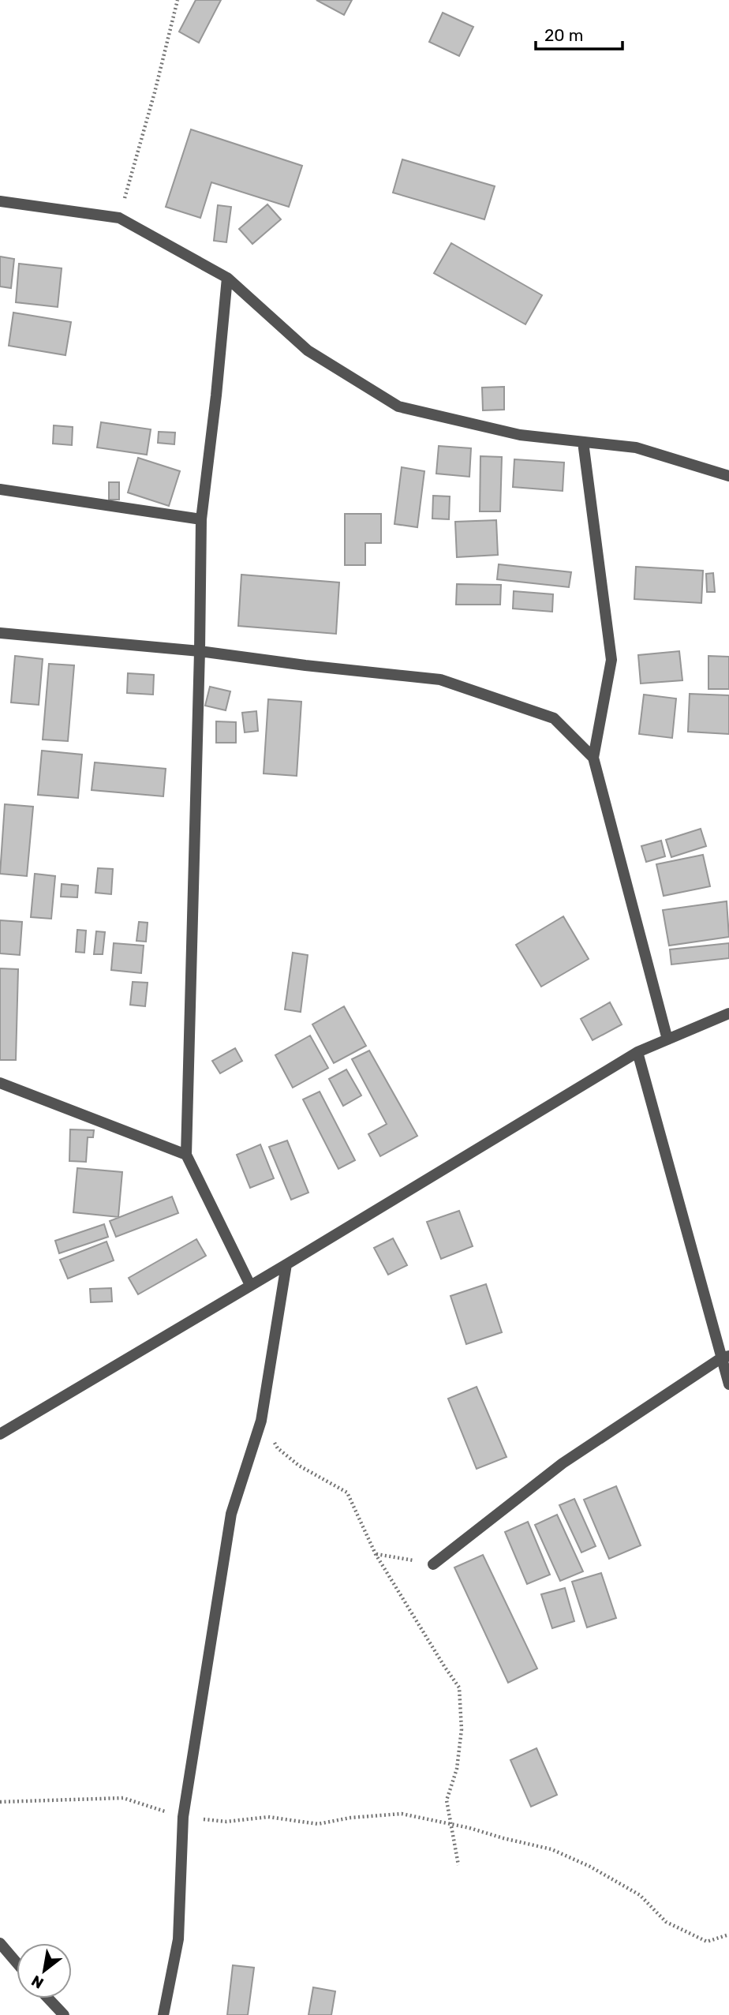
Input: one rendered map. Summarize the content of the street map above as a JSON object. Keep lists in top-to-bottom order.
{
  "scale_bar": "20 m",
  "north": "bottom left"
}
